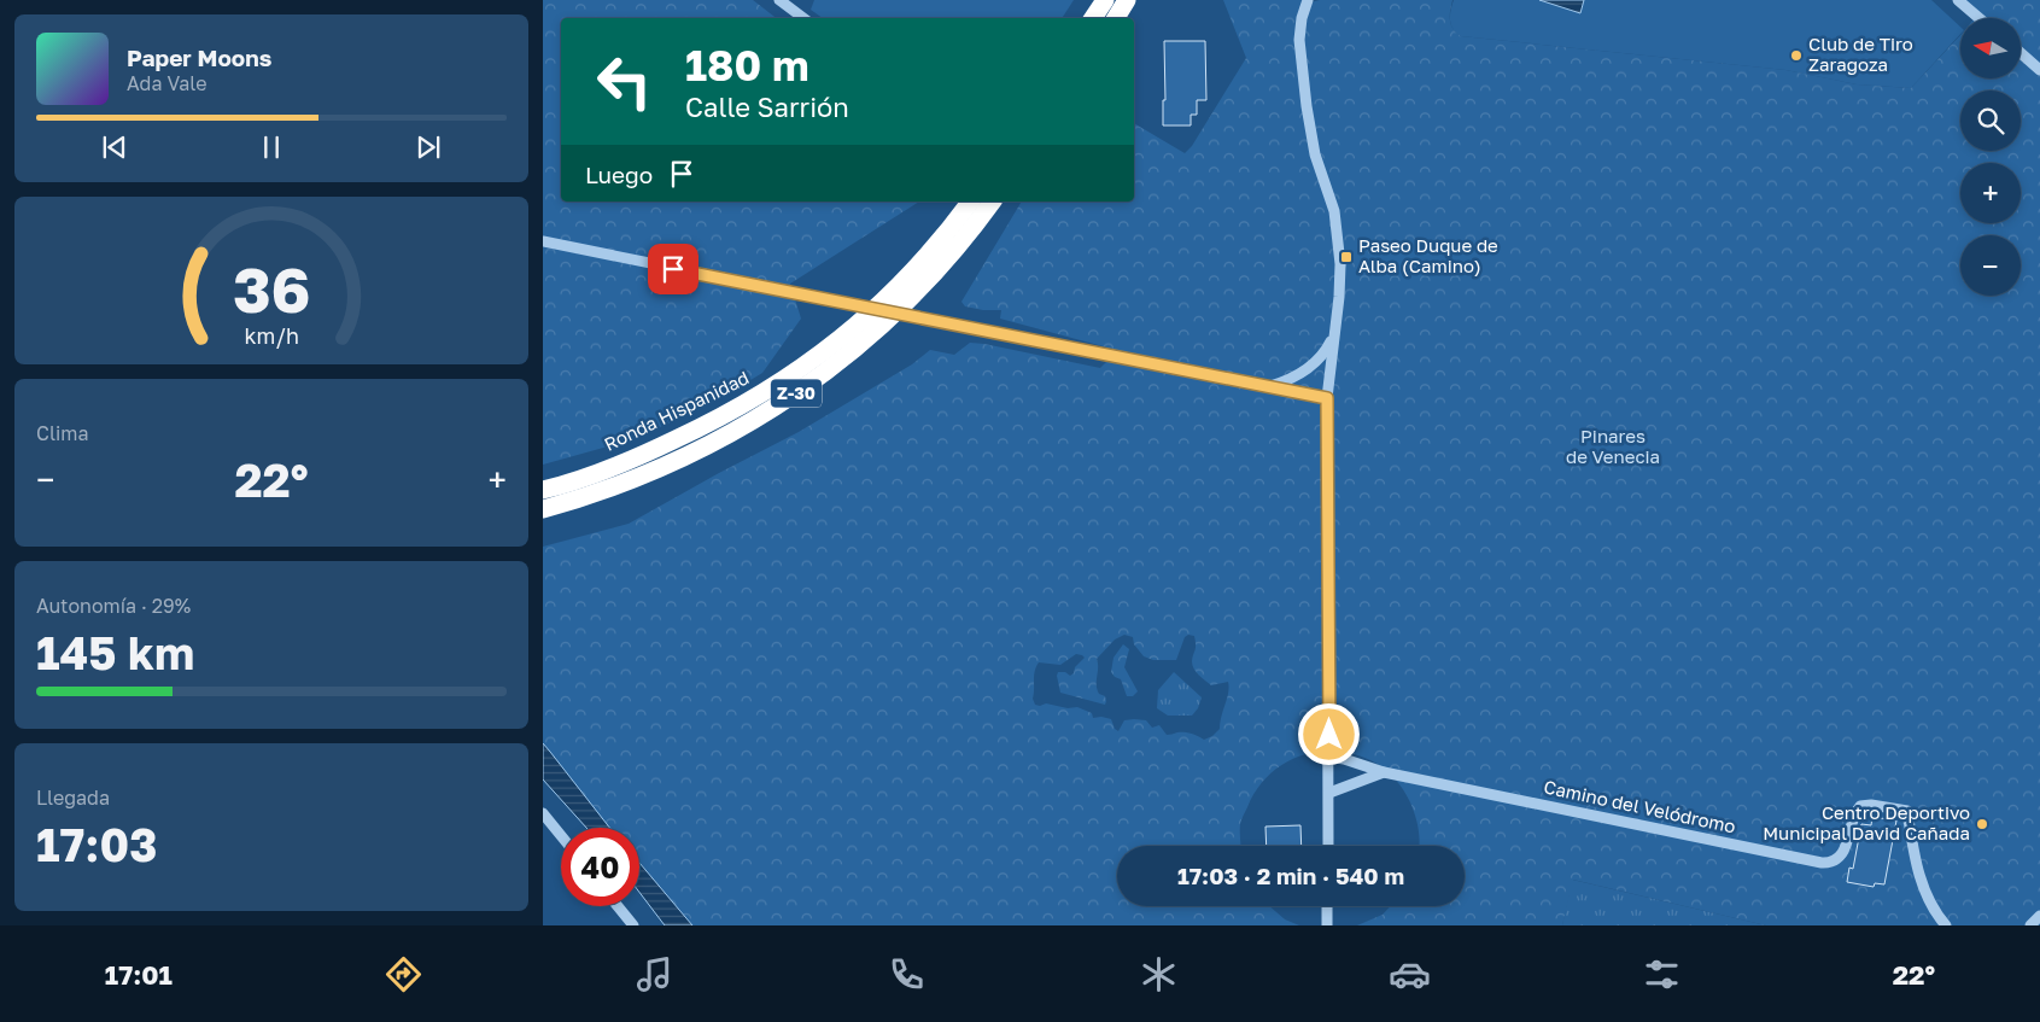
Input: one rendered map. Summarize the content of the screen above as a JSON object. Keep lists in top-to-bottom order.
{
  "streets": {
    "highway": ["Z-30", "Ronda Hispanidad"],
    "street": ["Camino del Velódromo"]
  },
  "parks": ["Pinares de Venecia"],
  "places": {
    "other": ["Club de Tiro Zaragoza", "Centro Deportivo Municipal David Cañada"],
    "transit": ["Paseo Duque de Alba (Camino)"]
  },
  "north": "left",
  "page": {
    "map_buttons": ["+", "−"],
    "turn": ["180 m", "Calle Sarrión"],
    "song": ["Paper Moons", "Ada Vale"],
    "then": "Luego",
    "tile": [
      "Clima",
      ["Autonomía · 29%", "145 km"],
      ["Llegada", "17:03"]
    ],
    "heat": ["−", "22°", "+"],
    "limit": "40",
    "trip": "17:03 · 2 min · 540 m",
    "tabs": ["17:01", "22°"],
    "gauge": ["36", "km/h"]
  }
}
